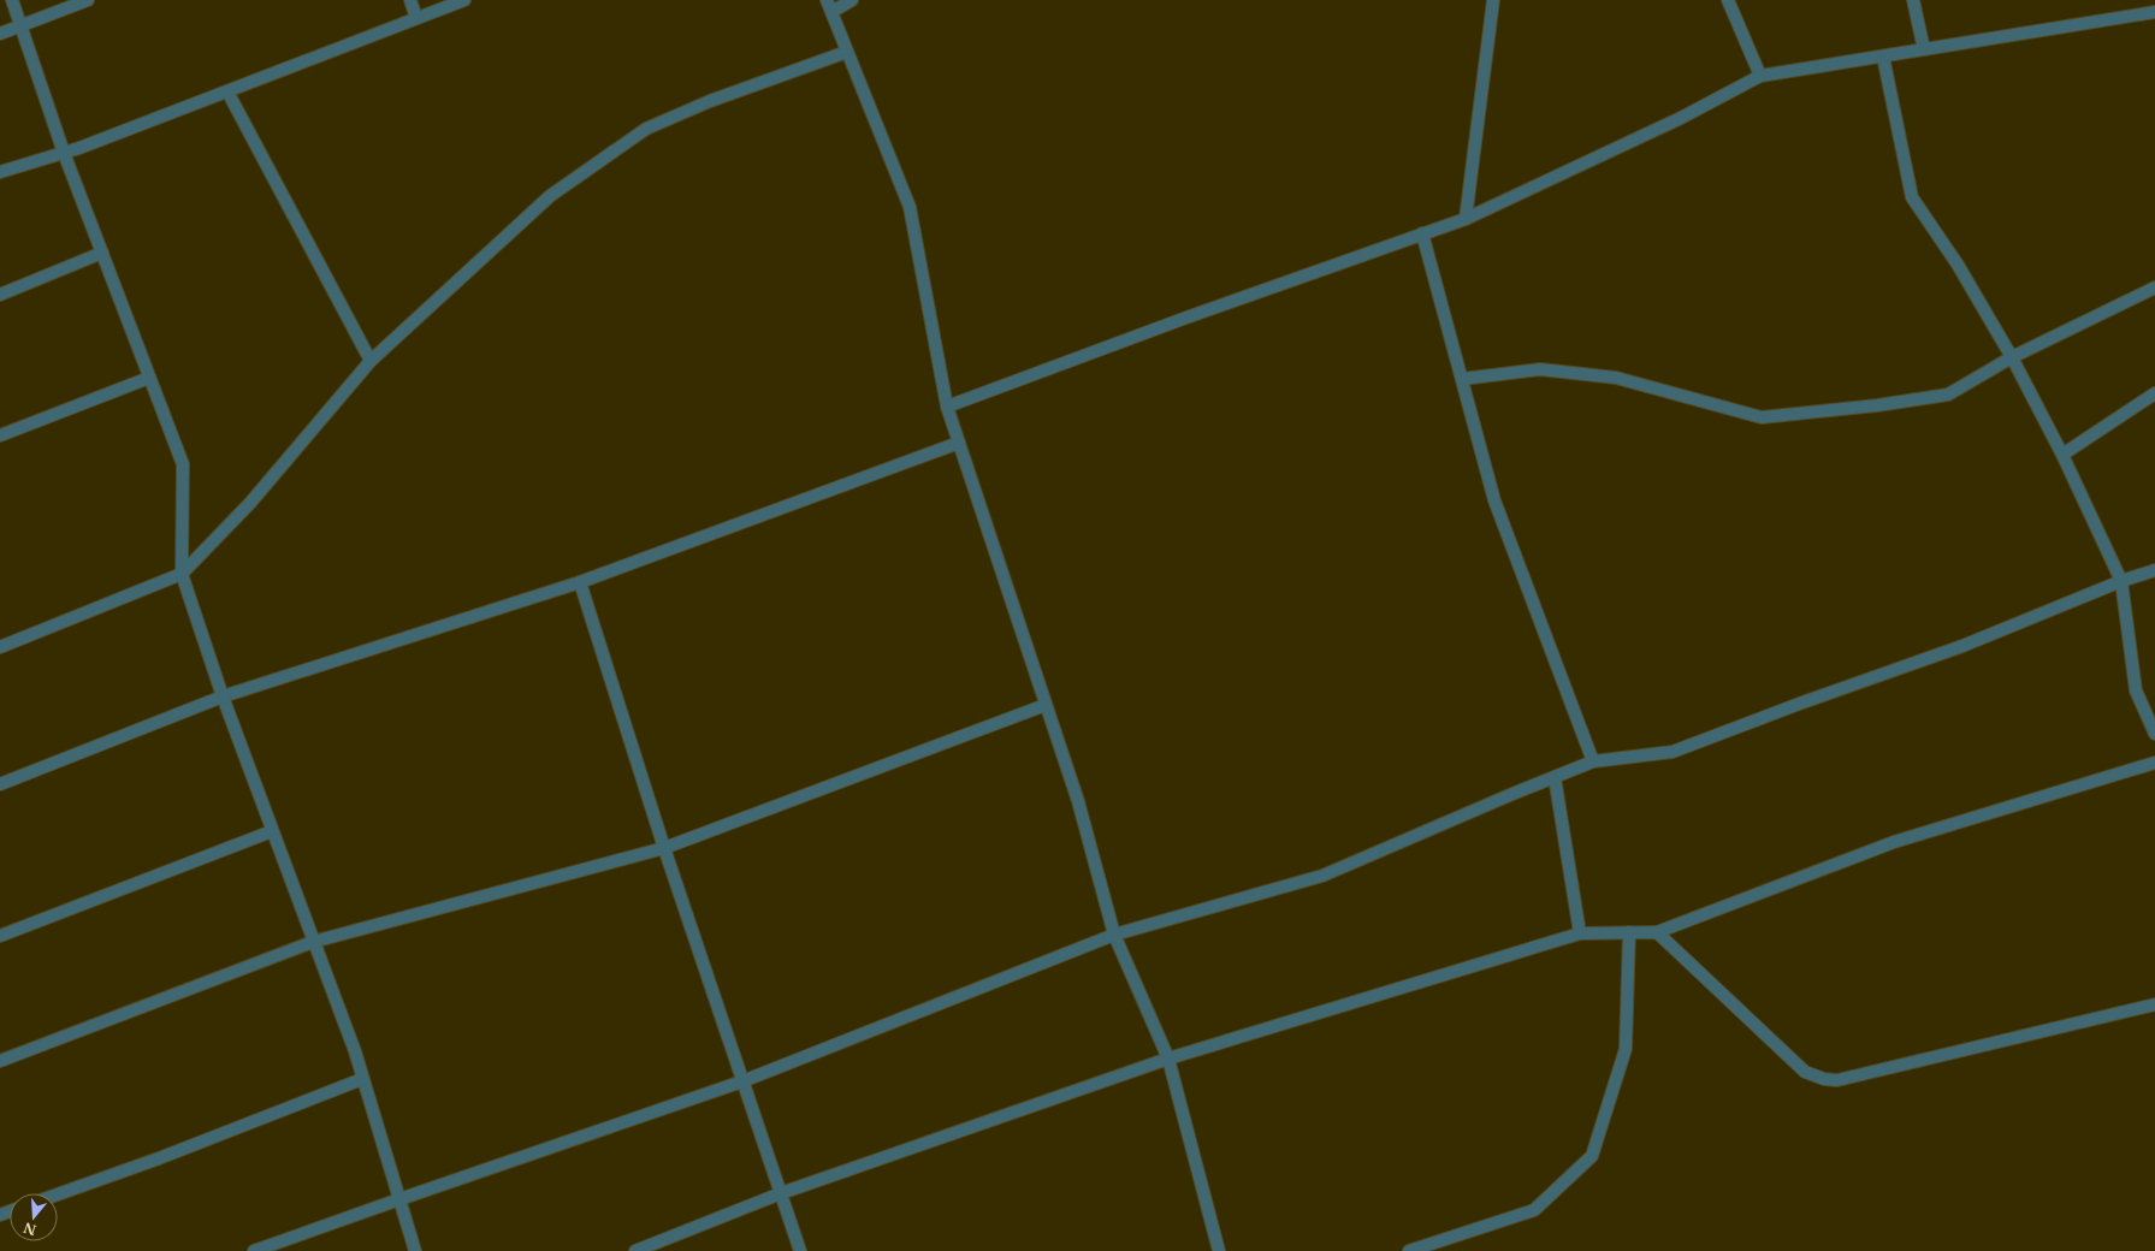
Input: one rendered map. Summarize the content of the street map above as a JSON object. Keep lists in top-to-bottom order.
{
  "north": "bottom"
}
